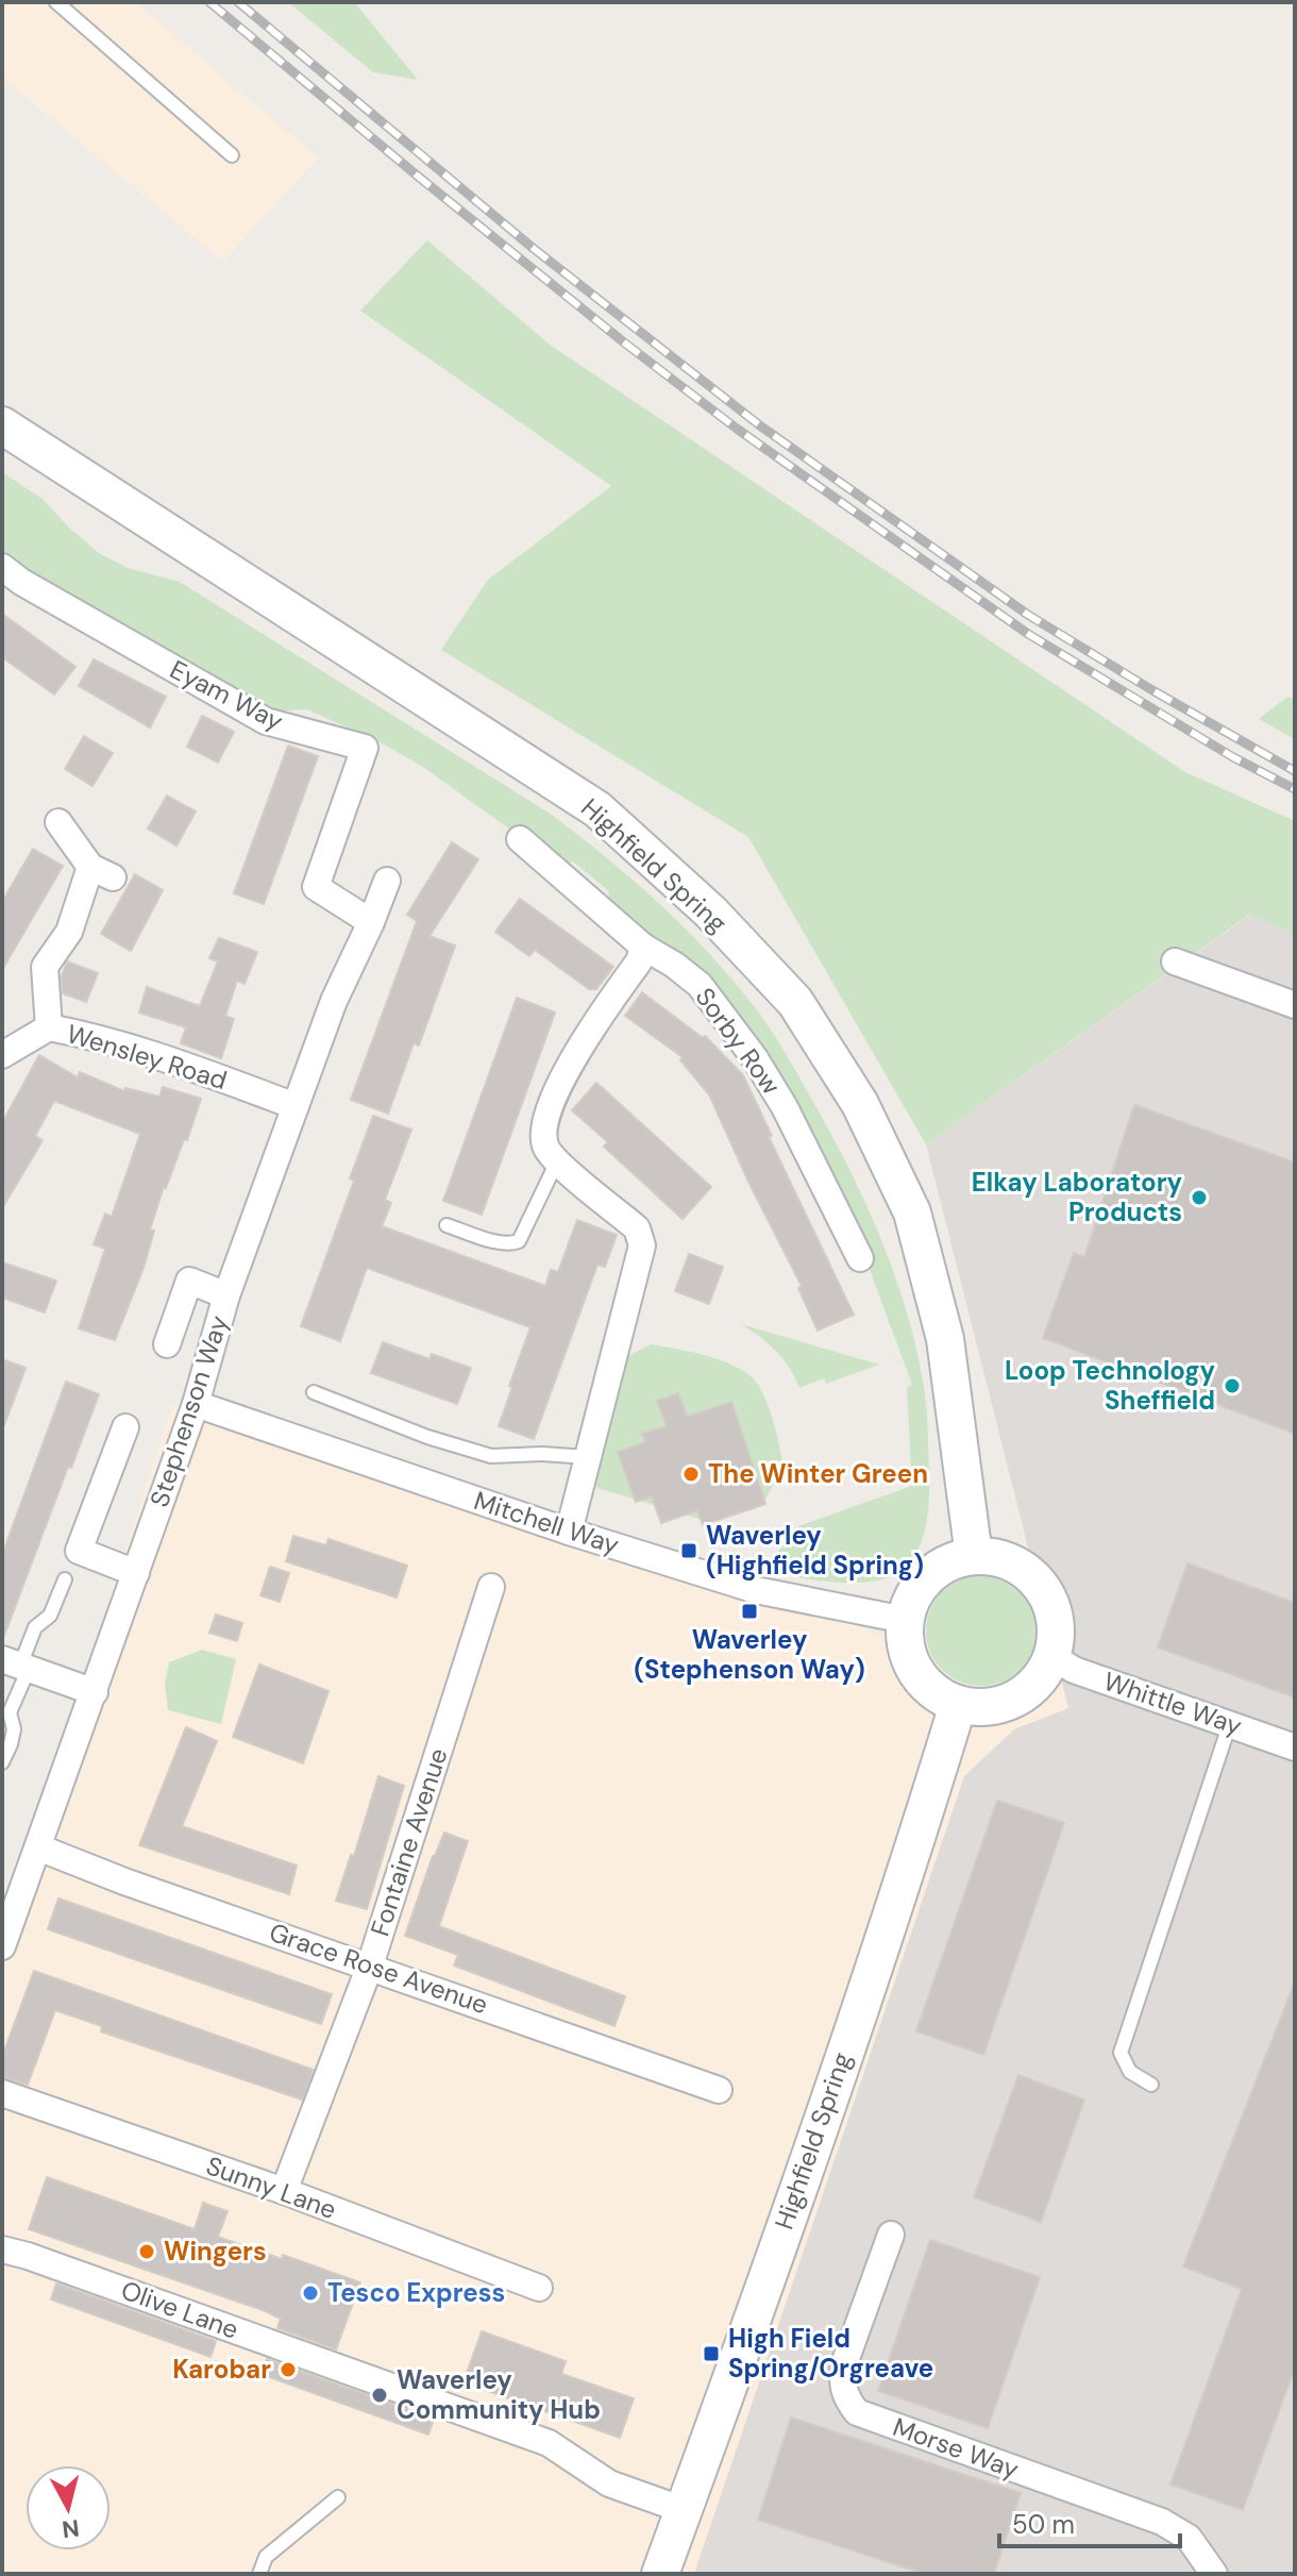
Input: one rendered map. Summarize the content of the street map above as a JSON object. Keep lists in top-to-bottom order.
{
  "streets": {
    "main road": ["Highfield Spring"],
    "street": [
      "Eyam Way",
      "Sorby Row",
      "Wensley Road",
      "Stephenson Way",
      "Mitchell Way",
      "Whittle Way",
      "Fontaine Avenue",
      "Grace Rose Avenue",
      "Sunny Lane",
      "Olive Lane",
      "Morse Way"
    ]
  },
  "crossings": [
    ["Eyam Way", "Stephenson Way"],
    ["Highfield Spring", "Mitchell Way"],
    ["Highfield Spring", "Whittle Way"],
    ["Highfield Spring", "Olive Lane"],
    ["Wensley Road", "Stephenson Way"],
    ["Stephenson Way", "Mitchell Way"],
    ["Stephenson Way", "Grace Rose Avenue"],
    ["Mitchell Way", "Whittle Way"],
    ["Fontaine Avenue", "Grace Rose Avenue"],
    ["Fontaine Avenue", "Sunny Lane"]
  ],
  "places": {
    "other": [
      "Elkay Laboratory Products",
      "Loop Technology Sheffield",
      "The Winter Green",
      "Wingers",
      "Tesco Express",
      "Karobar",
      "Waverley Community Hub"
    ],
    "transit": ["Waverley (Highfield Spring)", "Waverley (Stephenson Way)", "High Field Spring/Orgreave"]
  },
  "scale_bar": "50 m",
  "north": "bottom"
}
